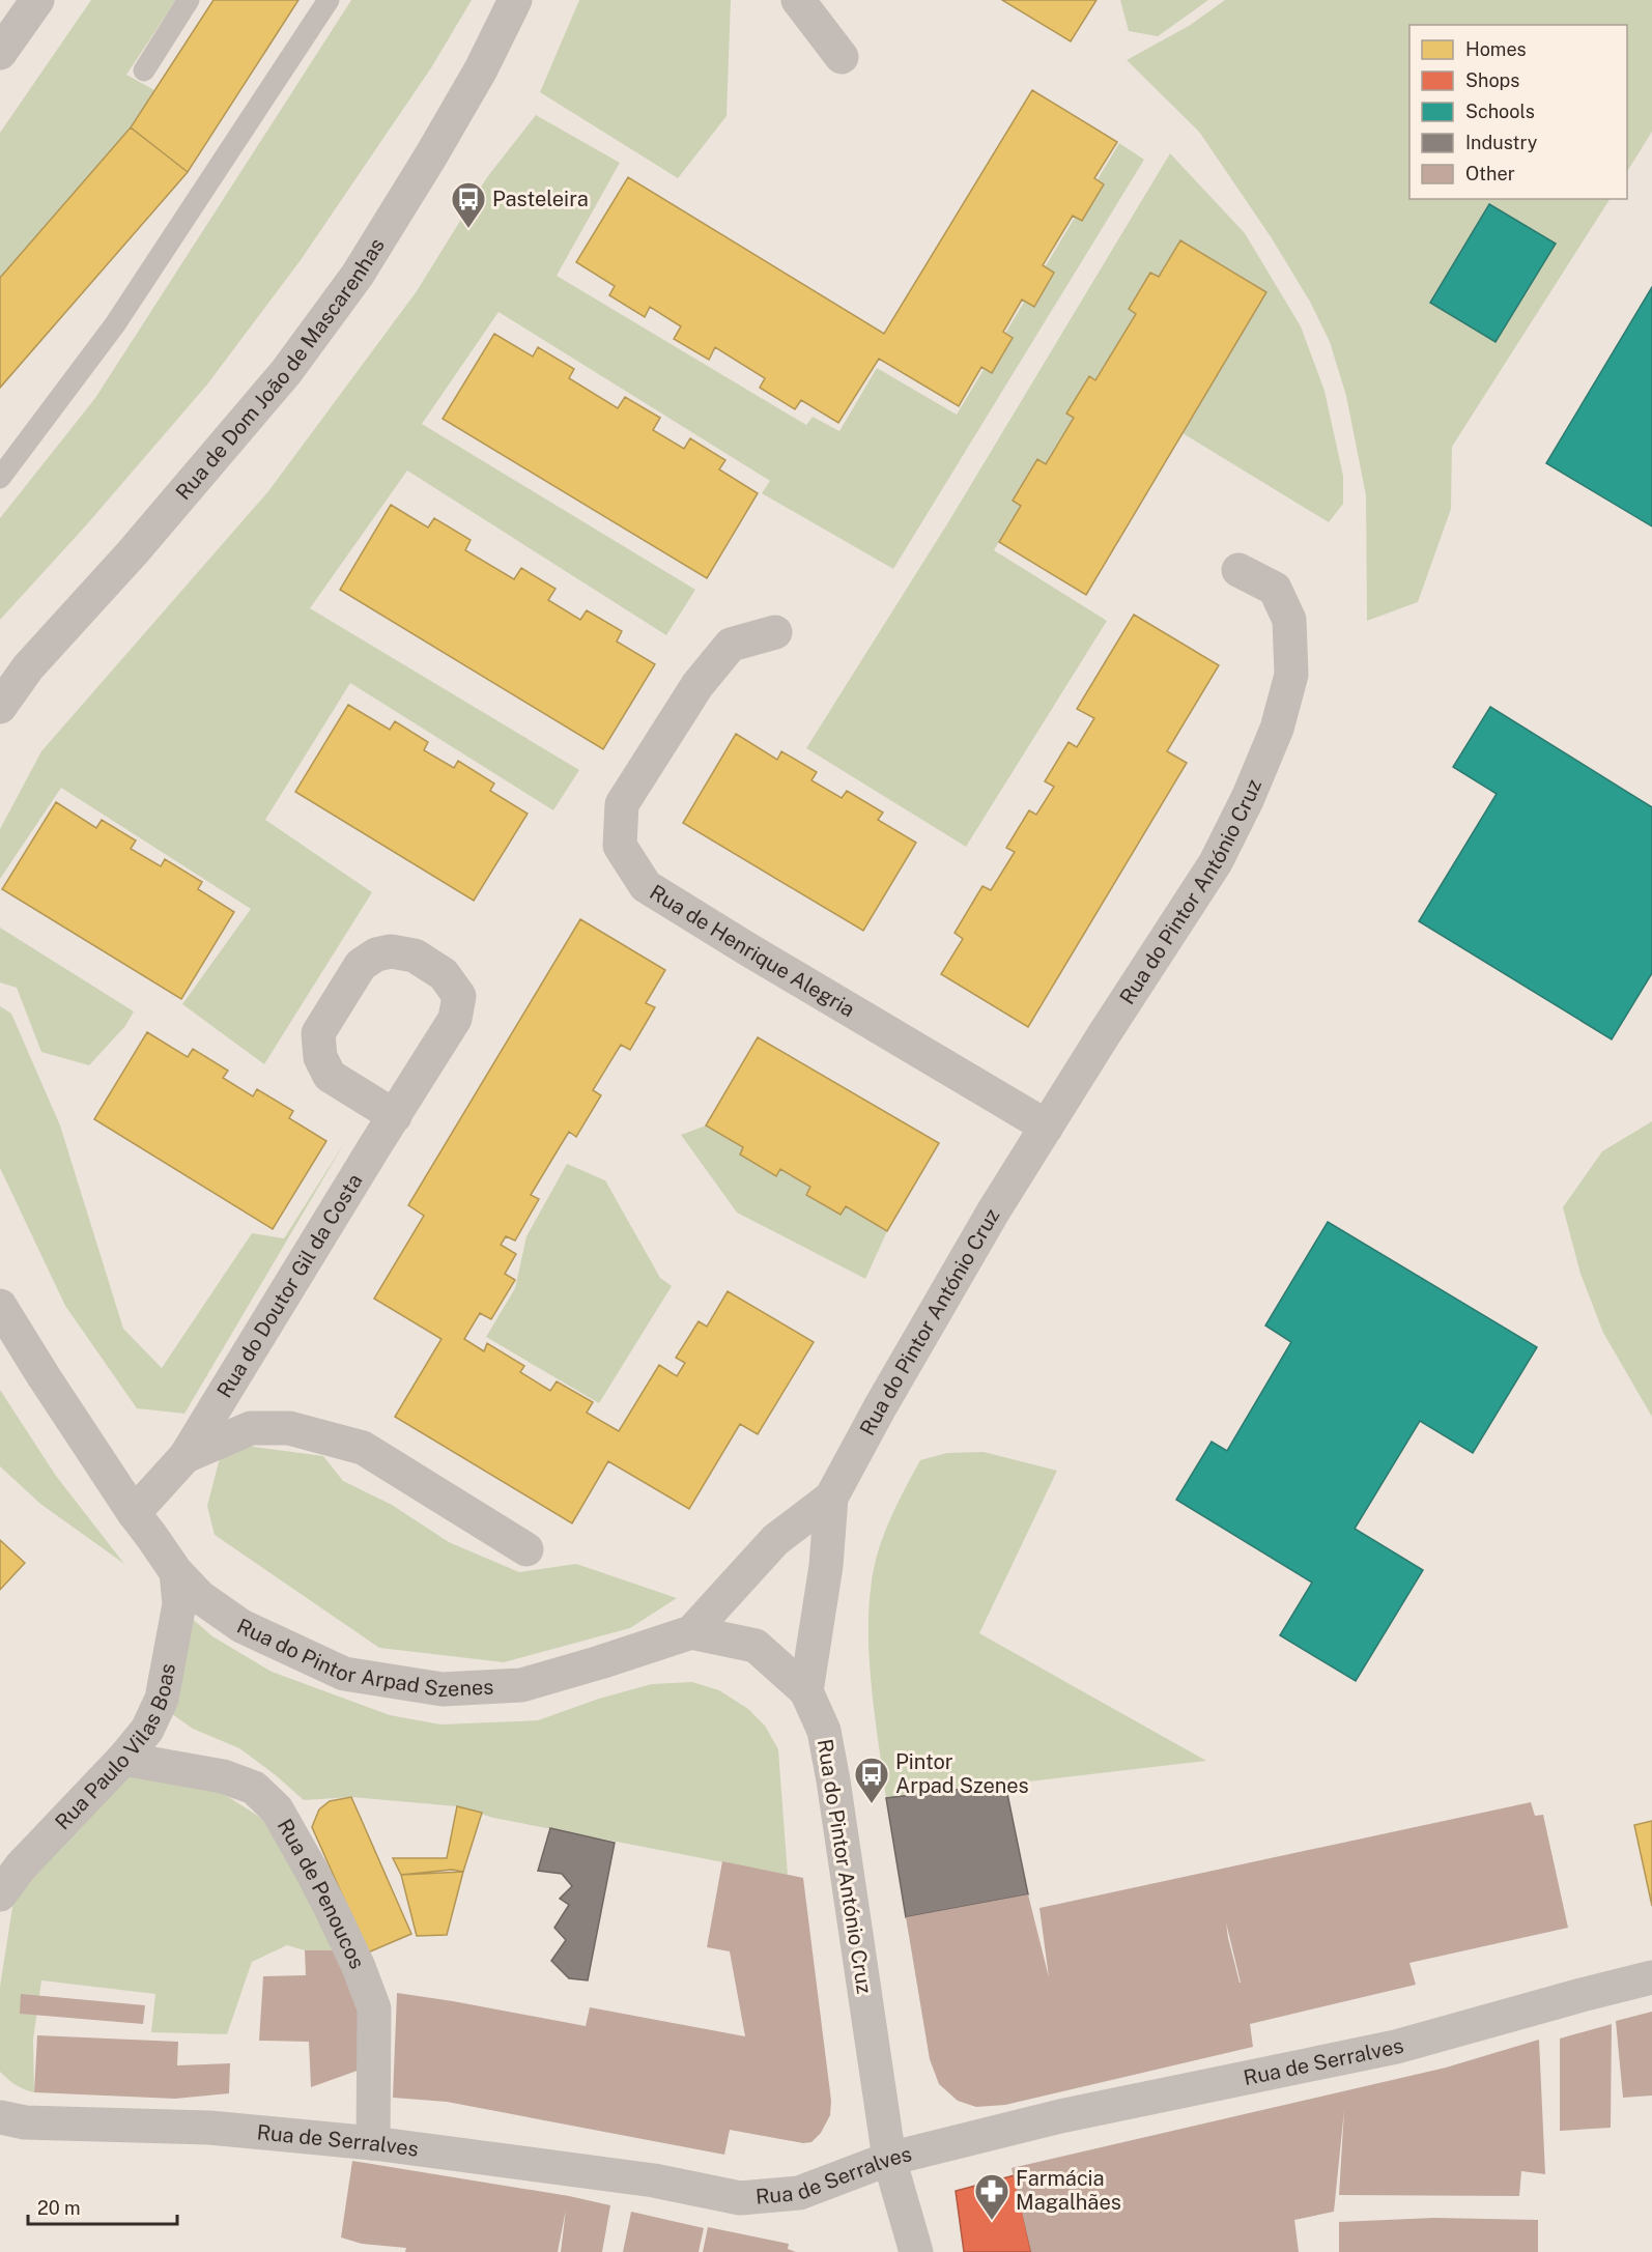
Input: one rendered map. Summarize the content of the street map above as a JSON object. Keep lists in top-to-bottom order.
{
  "streets": {
    "street": [
      "Rua de Dom João de Mascarenhas",
      "Rua do Pintor António Cruz",
      "Rua de Henrique Alegria",
      "Rua do Doutor Gil da Costa",
      "Rua do Pintor Arpad Szenes",
      "Rua Paulo Vilas Boas",
      "Rua de Penoucos",
      "Rua de Serralves"
    ]
  },
  "crossings": [
    ["Rua do Pintor António Cruz", "Rua de Henrique Alegria"],
    ["Rua do Pintor António Cruz", "Rua do Pintor Arpad Szenes"],
    ["Rua do Pintor António Cruz", "Rua de Serralves"],
    ["Rua do Pintor Arpad Szenes", "Rua Paulo Vilas Boas"],
    ["Rua Paulo Vilas Boas", "Rua de Penoucos"],
    ["Rua de Penoucos", "Rua de Serralves"]
  ],
  "places": {
    "bus stop": ["Pasteleira", "Pintor Arpad Szenes"],
    "pharmacy": ["Farmácia Magalhães"]
  },
  "legend": [
    "Homes",
    "Shops",
    "Schools",
    "Industry",
    "Other"
  ],
  "scale_bar": "20 m"
}
